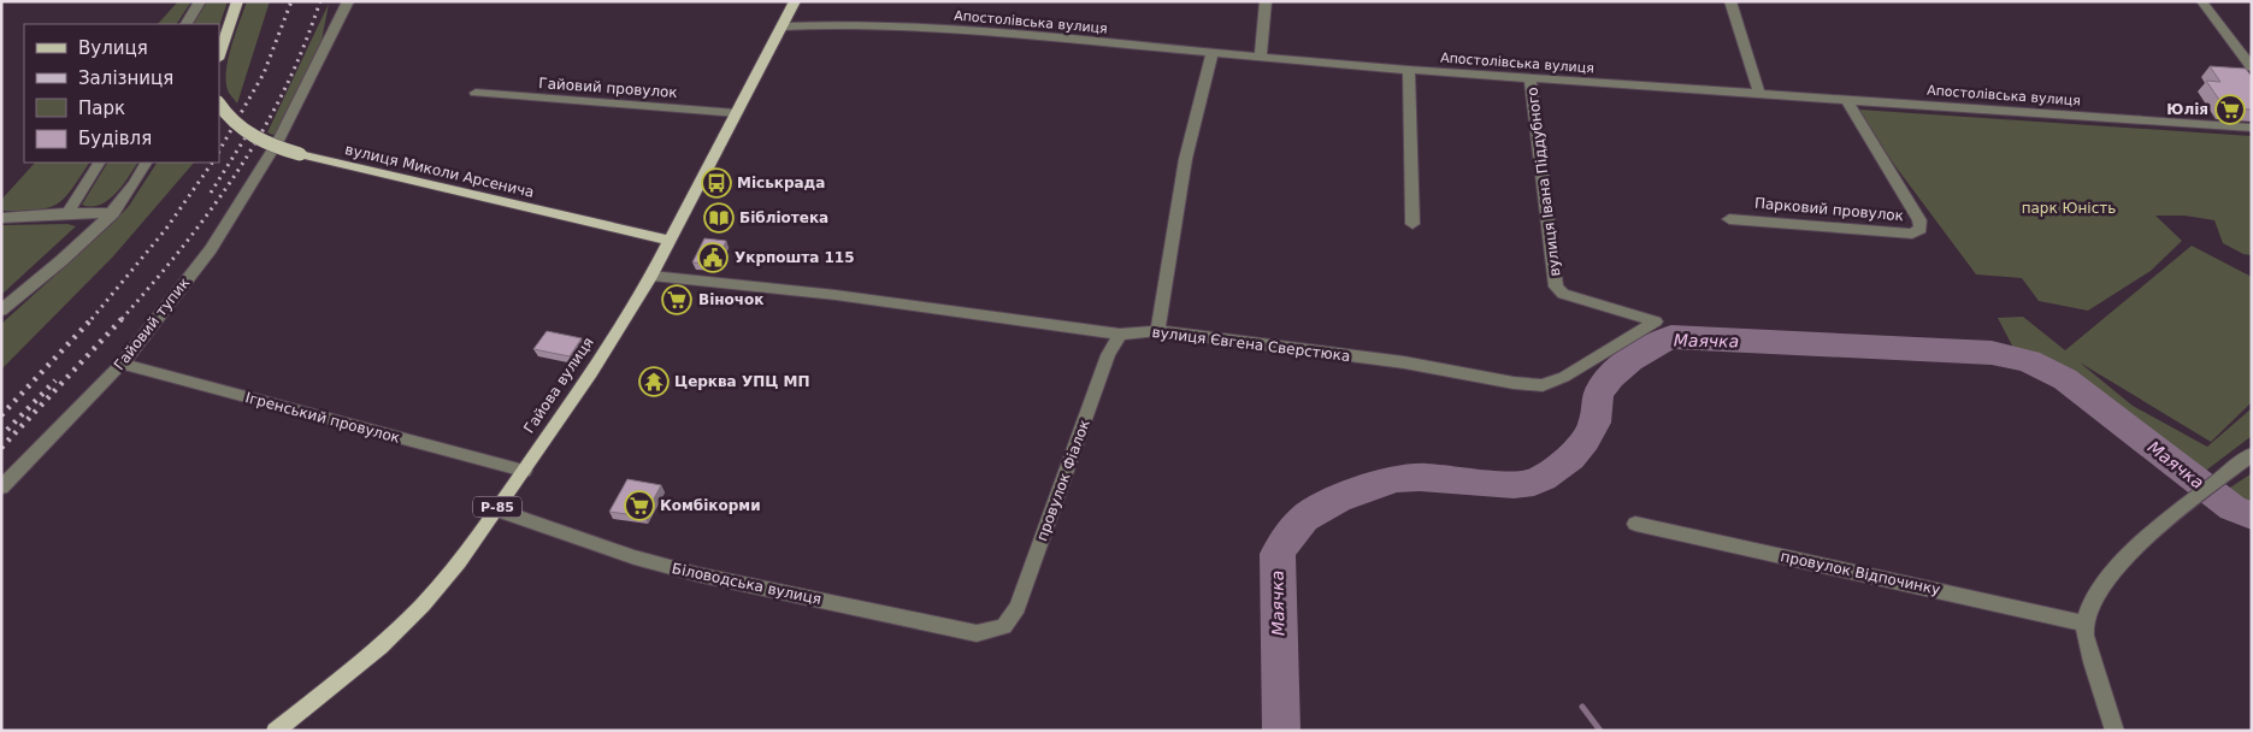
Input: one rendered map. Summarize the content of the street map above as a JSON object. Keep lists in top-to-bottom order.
{
  "streets": {
    "main road": ["вулиця Миколи Арсенича", "Гайова вулиця", "Р-85"],
    "street": [
      "Апостолівська вулиця",
      "Гайовий провулок",
      "вулиця Івана Піддубного",
      "Парковий провулок",
      "Гайовий тупик",
      "вулиця Євгена Сверстюка",
      "Ігренський провулок",
      "провулок Фіалок",
      "провулок Відпочинку",
      "Біловодська вулиця"
    ]
  },
  "crossings": [
    ["Апостолівська вулиця", "вулиця Івана Піддубного"],
    ["Апостолівська вулиця", "Парковий провулок"],
    ["Апостолівська вулиця", "Гайова вулиця"],
    ["Гайовий провулок", "Гайова вулиця"],
    ["вулиця Миколи Арсенича", "Гайова вулиця"],
    ["вулиця Івана Піддубного", "вулиця Євгена Сверстюка"],
    ["Гайовий тупик", "Ігренський провулок"],
    ["вулиця Євгена Сверстюка", "Гайова вулиця"],
    ["вулиця Євгена Сверстюка", "провулок Фіалок"],
    ["Гайова вулиця", "Ігренський провулок"],
    ["Гайова вулиця", "Біловодська вулиця"],
    ["провулок Фіалок", "Біловодська вулиця"]
  ],
  "water": ["Маячка"],
  "parks": ["парк Юність"],
  "places": {
    "supermarket": ["Юлія", "Віночок", "Комбікорми"],
    "bus stop": ["Міськрада"],
    "library": ["Бібліотека"],
    "public building": ["Укрпошта 115"],
    "temple": ["Церква УПЦ МП"]
  },
  "legend": [
    "Вулиця",
    "Залізниця",
    "Парк",
    "Будівля"
  ]
}
